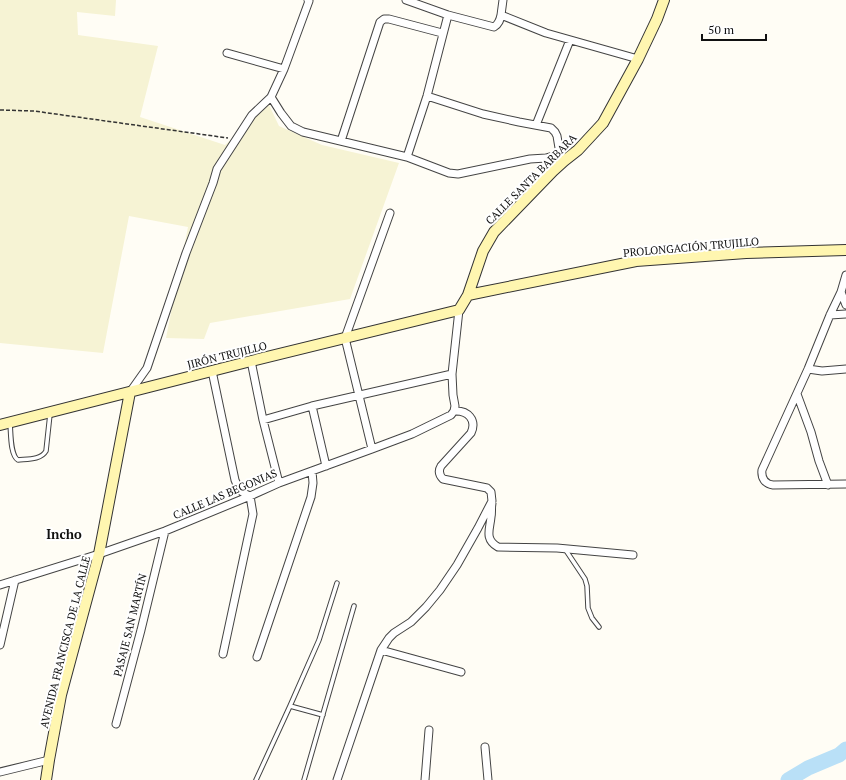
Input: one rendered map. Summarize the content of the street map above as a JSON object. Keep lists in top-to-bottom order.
{
  "streets": {
    "street": [
      "CALLE SANTA BARBARA",
      "PROLONGACIÓN TRUJILLO",
      "JIRÓN TRUJILLO",
      "CALLE LAS BEGONIAS",
      "PASAJE SAN MARTÍN",
      "AVENIDA FRANCISCA DE LA CALLE"
    ]
  },
  "crossings": [
    ["CALLE SANTA BARBARA", "PROLONGACIÓN TRUJILLO"],
    ["CALLE SANTA BARBARA", "JIRÓN TRUJILLO"],
    ["CALLE SANTA BARBARA", "CALLE LAS BEGONIAS"],
    ["JIRÓN TRUJILLO", "AVENIDA FRANCISCA DE LA CALLE"],
    ["CALLE LAS BEGONIAS", "PASAJE SAN MARTÍN"],
    ["CALLE LAS BEGONIAS", "AVENIDA FRANCISCA DE LA CALLE"]
  ],
  "districts": ["Incho"],
  "scale_bar": "50 m"
}
